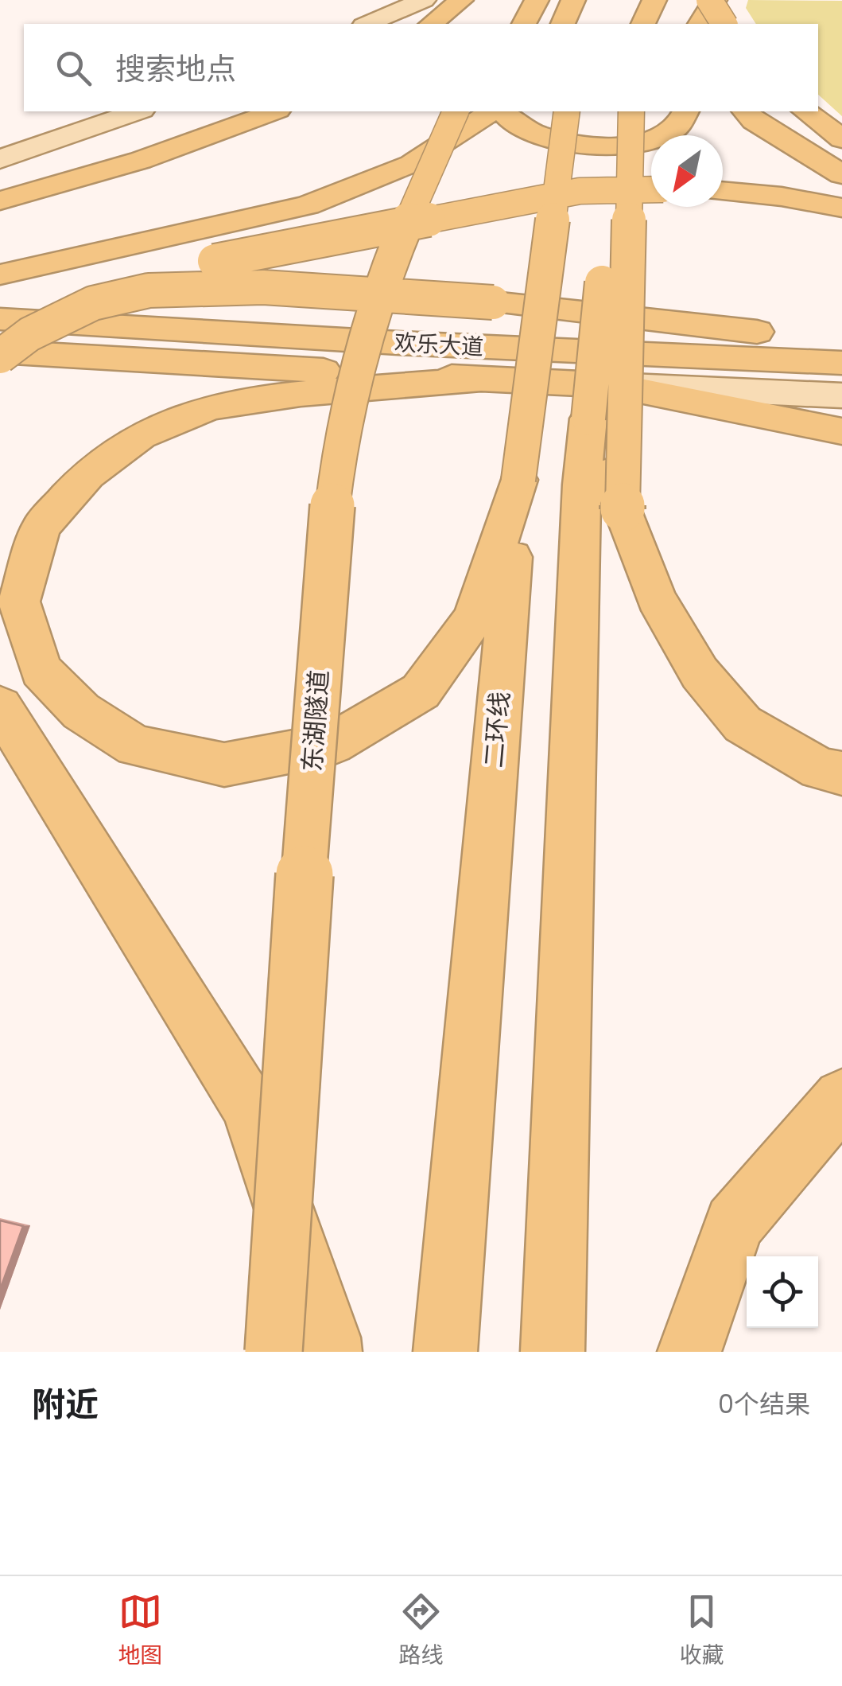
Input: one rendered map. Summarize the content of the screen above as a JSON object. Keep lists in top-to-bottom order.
{
  "streets": {
    "highway": ["欢乐大道", "东湖隧道", "二环线"]
  },
  "north": "bottom left",
  "page": {
    "search": "搜索地点",
    "heading": ["附近", "0个结果"],
    "nav": ["地图", "路线", "收藏"]
  }
}
